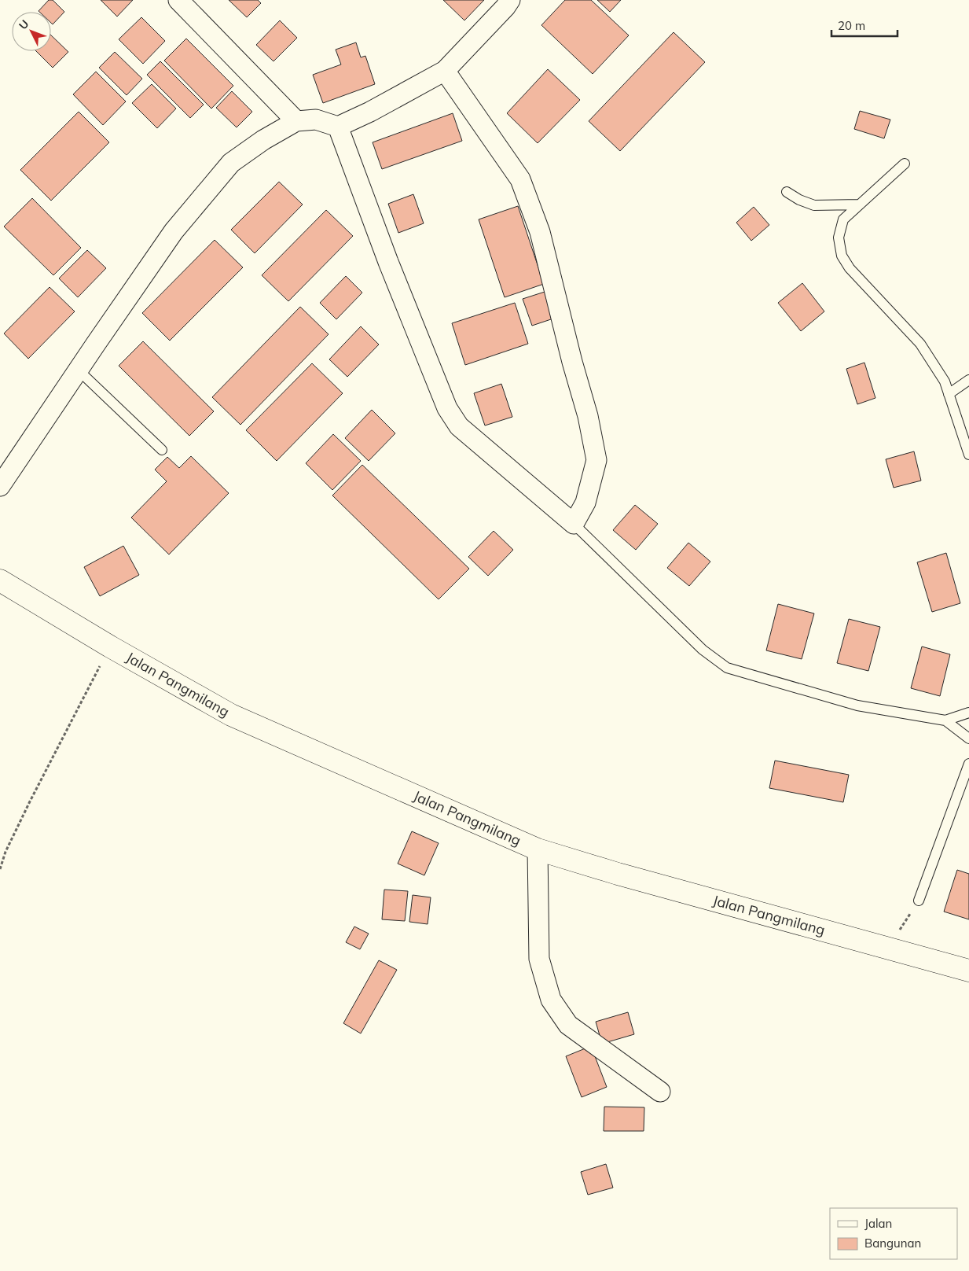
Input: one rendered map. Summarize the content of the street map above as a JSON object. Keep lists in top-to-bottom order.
{
  "streets": {
    "street": ["Jalan Pangmilang"]
  },
  "legend": ["Jalan", "Bangunan"],
  "scale_bar": "20 m",
  "north": "top left"
}
